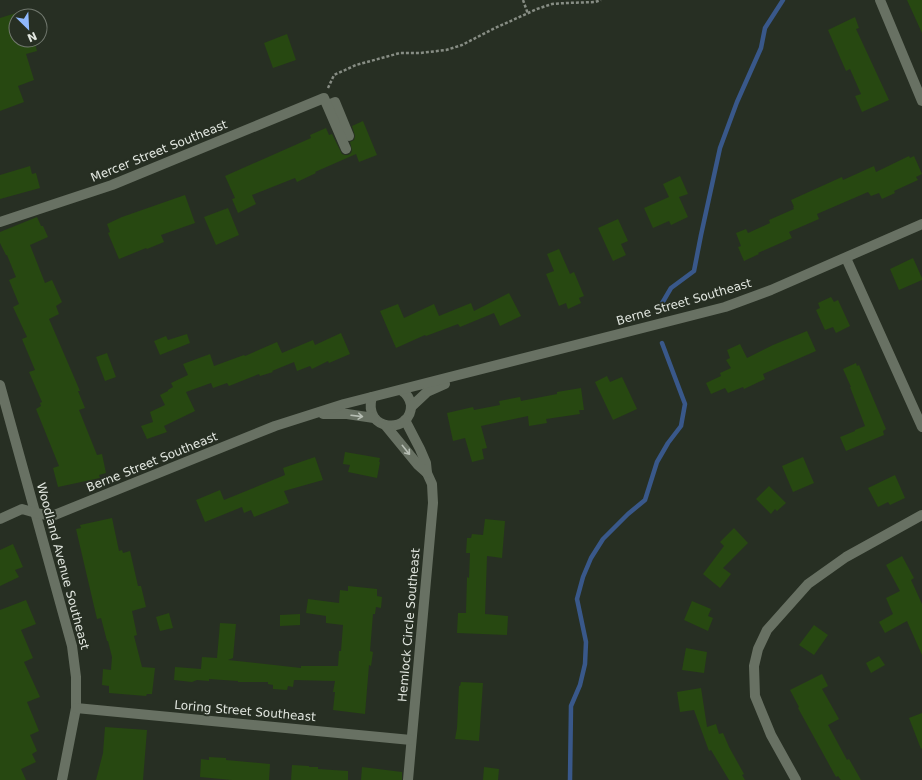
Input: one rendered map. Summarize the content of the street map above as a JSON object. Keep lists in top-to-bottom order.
{
  "streets": {
    "street": [
      "Mercer Street Southeast",
      "Berne Street Southeast",
      "Woodland Avenue Southeast",
      "Hemlock Circle Southeast",
      "Loring Street Southeast"
    ]
  },
  "crossings": [
    ["Berne Street Southeast", "Woodland Avenue Southeast"],
    ["Berne Street Southeast", "Hemlock Circle Southeast"],
    ["Woodland Avenue Southeast", "Loring Street Southeast"],
    ["Hemlock Circle Southeast", "Loring Street Southeast"]
  ],
  "north": "bottom right"
}
